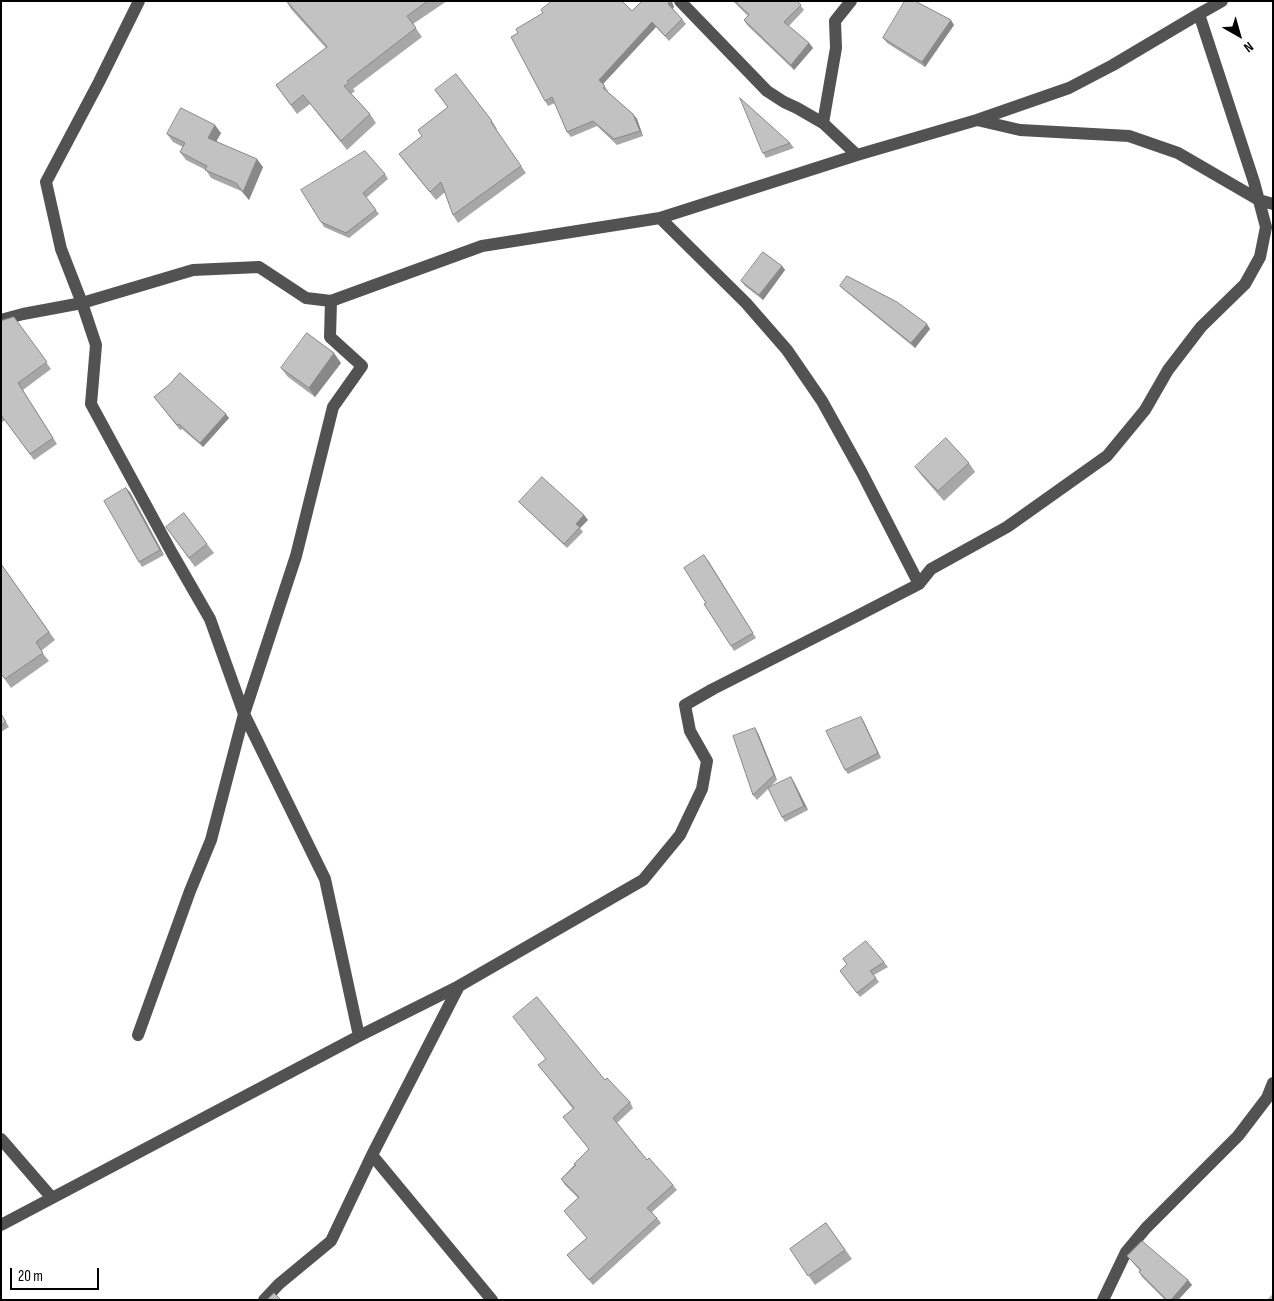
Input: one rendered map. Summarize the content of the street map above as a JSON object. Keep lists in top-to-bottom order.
{
  "scale_bar": "20 m",
  "north": "bottom right"
}
